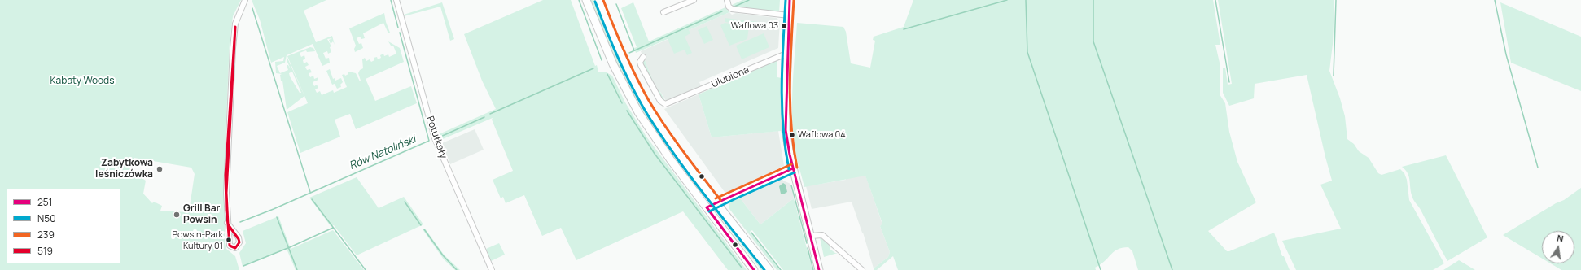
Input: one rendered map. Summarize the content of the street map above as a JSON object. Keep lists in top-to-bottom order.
{
  "streets": {
    "street": ["Ulubiona", "Potułkały"]
  },
  "water": ["Rów Natoliński"],
  "parks": ["Kabaty Woods"],
  "places": [
    "Waflowa 03",
    "Waflowa 04",
    "Zabytkowa leśniczówka",
    "Grill Bar Powsin",
    "Powsin-Park Kultury 01"
  ],
  "lines": [
    "transit line 251",
    "transit line N50",
    "transit line 239",
    "transit line 519"
  ],
  "legend": [
    "251",
    "N50",
    "239",
    "519"
  ],
  "north": "top"
}
